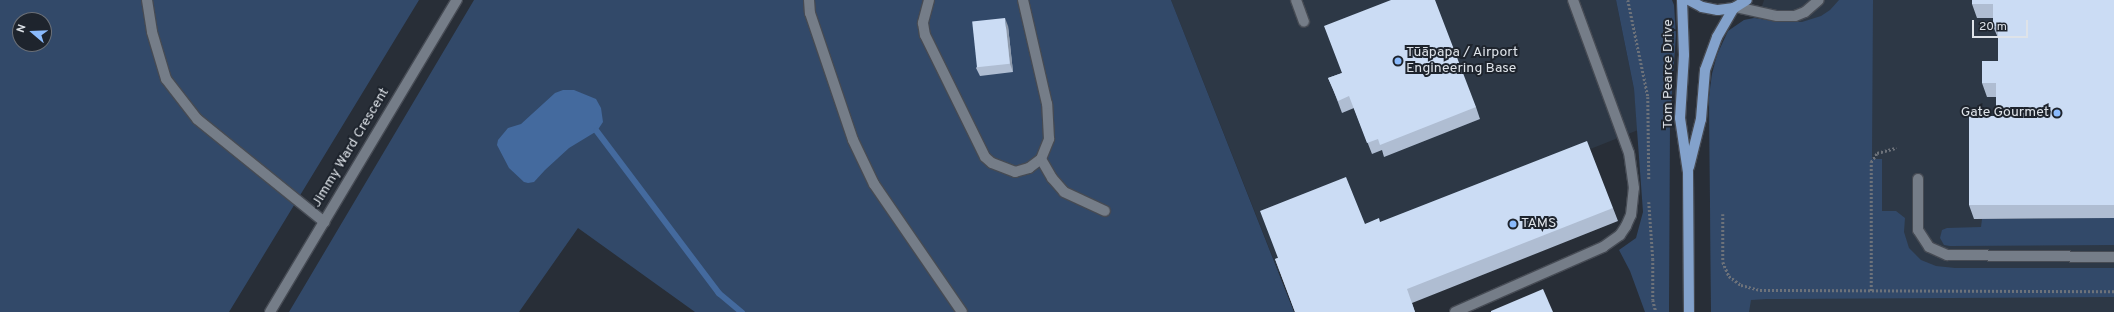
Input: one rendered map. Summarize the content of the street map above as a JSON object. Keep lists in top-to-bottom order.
{
  "streets": {
    "main road": ["Tom Pearce Drive"],
    "street": ["Jimmy Ward Crescent"]
  },
  "places": ["Tūāpapa / Airport Engineering Base", "Gate Gourmet", "TAMS"],
  "scale_bar": "20 m",
  "north": "left"
}
